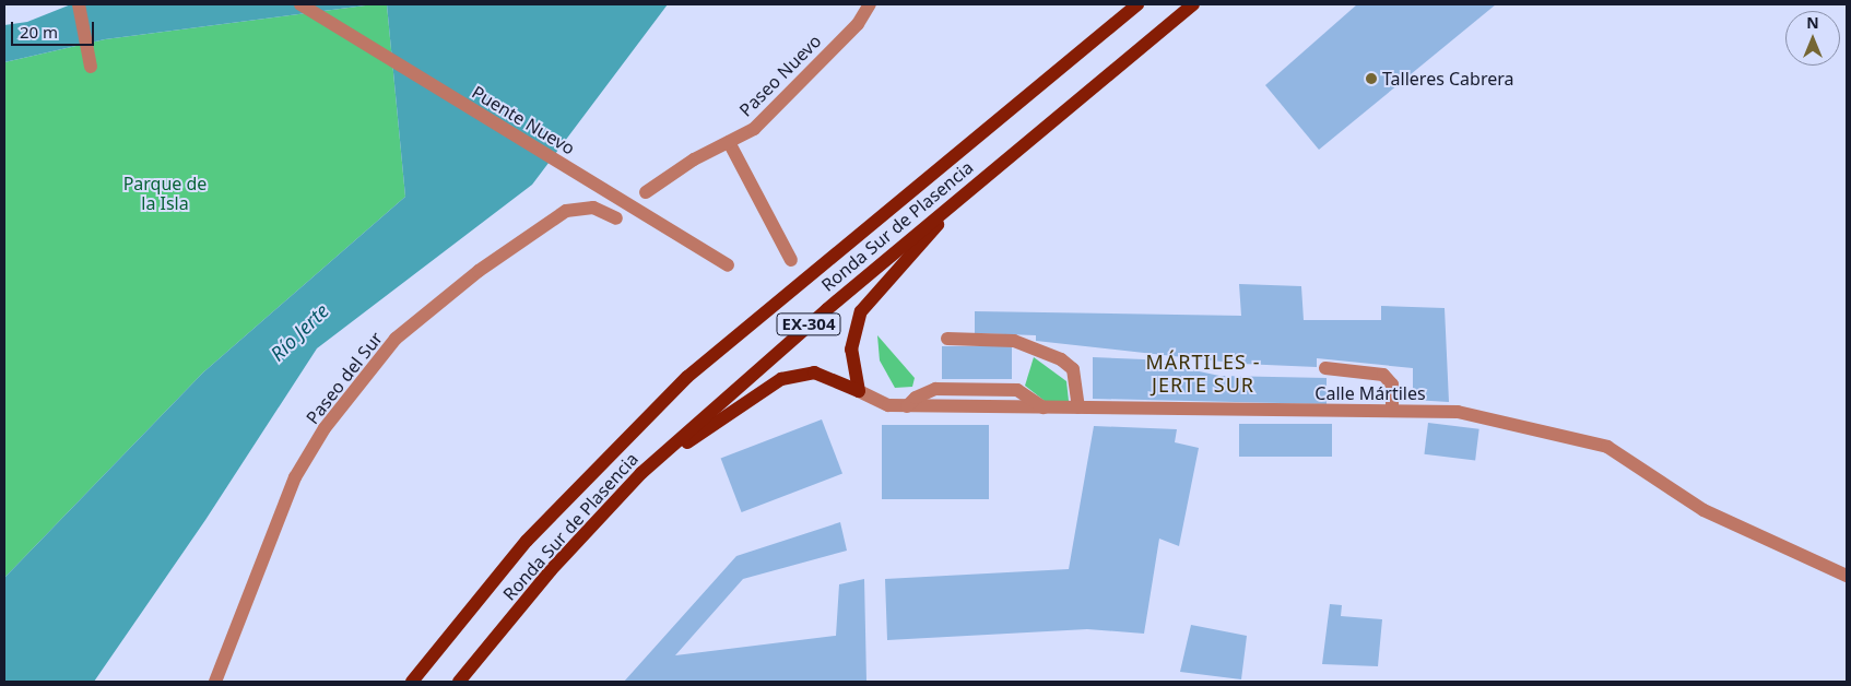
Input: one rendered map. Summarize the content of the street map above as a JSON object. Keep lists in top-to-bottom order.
{
  "streets": {
    "main road": ["Ronda Sur de Plasencia", "EX-304"],
    "street": [
      "Paseo Nuevo",
      "Puente Nuevo",
      "Paseo del Sur",
      "Calle Mártiles"
    ]
  },
  "districts": ["MÁRTILES - JERTE SUR"],
  "water": ["Río Jerte"],
  "parks": ["Parque de la Isla"],
  "places": ["Talleres Cabrera"],
  "scale_bar": "20 m",
  "north": "top"
}
